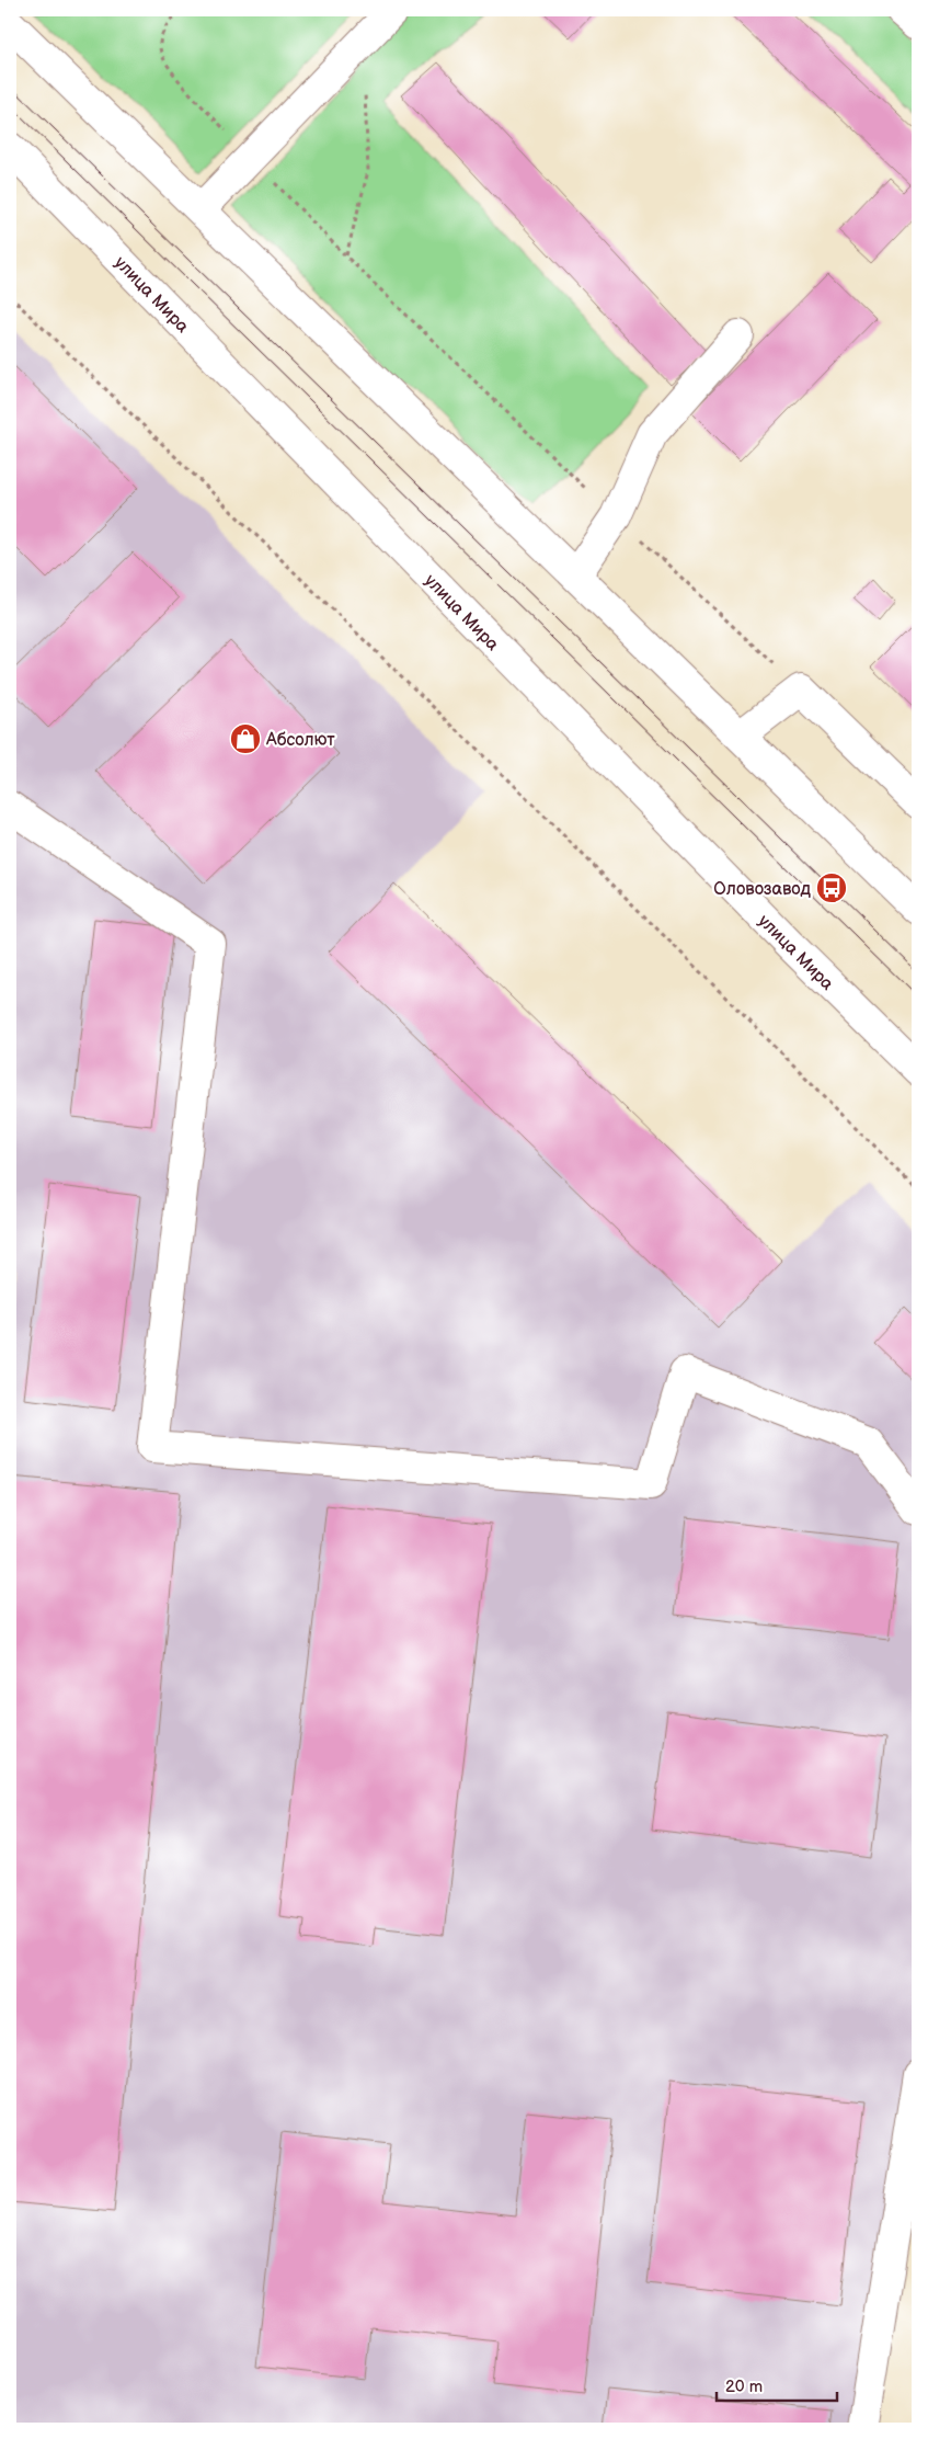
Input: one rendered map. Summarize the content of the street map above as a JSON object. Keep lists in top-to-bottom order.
{
  "streets": {
    "main road": ["улица Мира"]
  },
  "places": {
    "shop": ["Абсолют"],
    "bus stop": ["Оловозавод"]
  },
  "scale_bar": "20 m"
}
